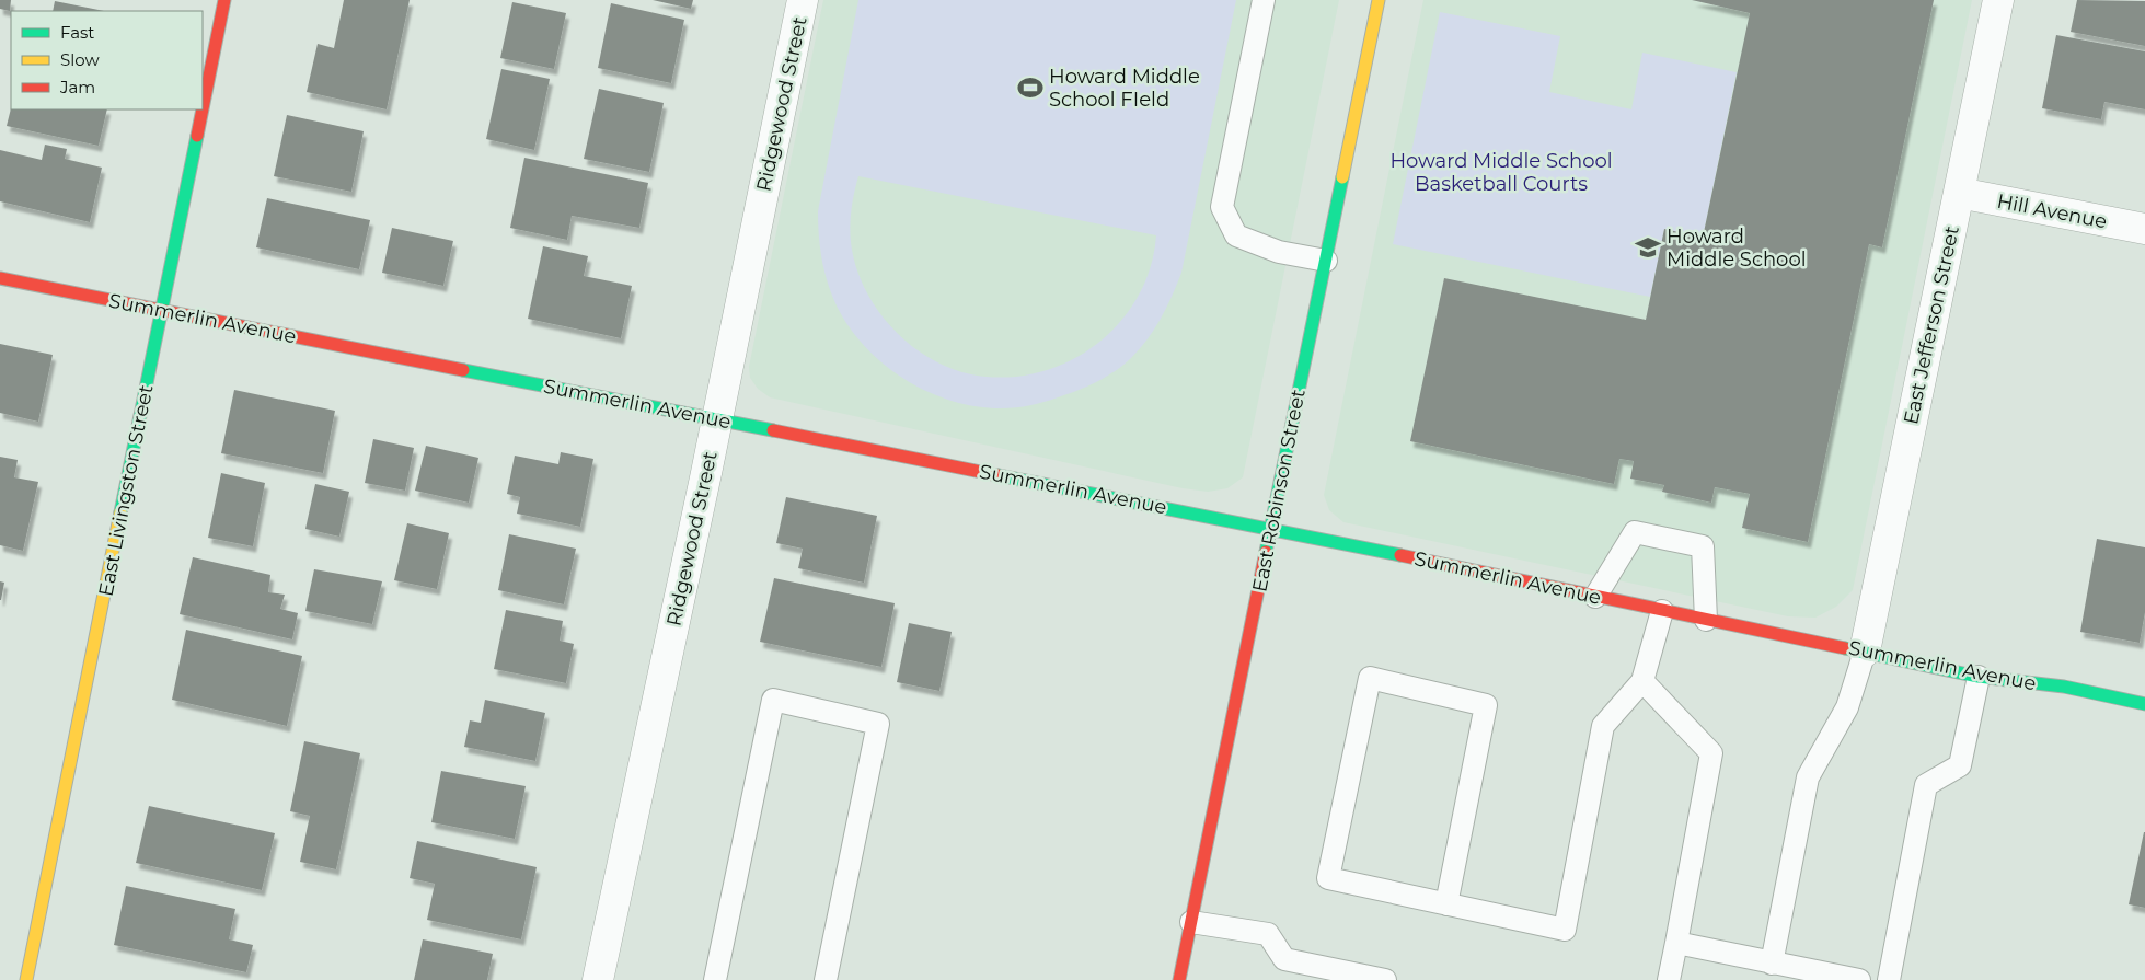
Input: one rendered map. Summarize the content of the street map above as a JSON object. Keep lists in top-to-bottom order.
{
  "streets": {
    "street": [
      "Ridgewood Street",
      "Hill Avenue",
      "Summerlin Avenue",
      "East Jefferson Street",
      "East Livingston Street",
      "East Robinson Street"
    ]
  },
  "crossings": [
    ["Ridgewood Street", "Summerlin Avenue"],
    ["Hill Avenue", "East Jefferson Street"],
    ["Summerlin Avenue", "East Jefferson Street"],
    ["Summerlin Avenue", "East Livingston Street"],
    ["Summerlin Avenue", "East Robinson Street"]
  ],
  "parks": ["Howard Middle School Basketball Courts"],
  "places": {
    "sports": ["Howard Middle School FIeld"],
    "school or university": ["Howard Middle School"]
  },
  "legend": ["Fast", "Slow", "Jam"]
}
